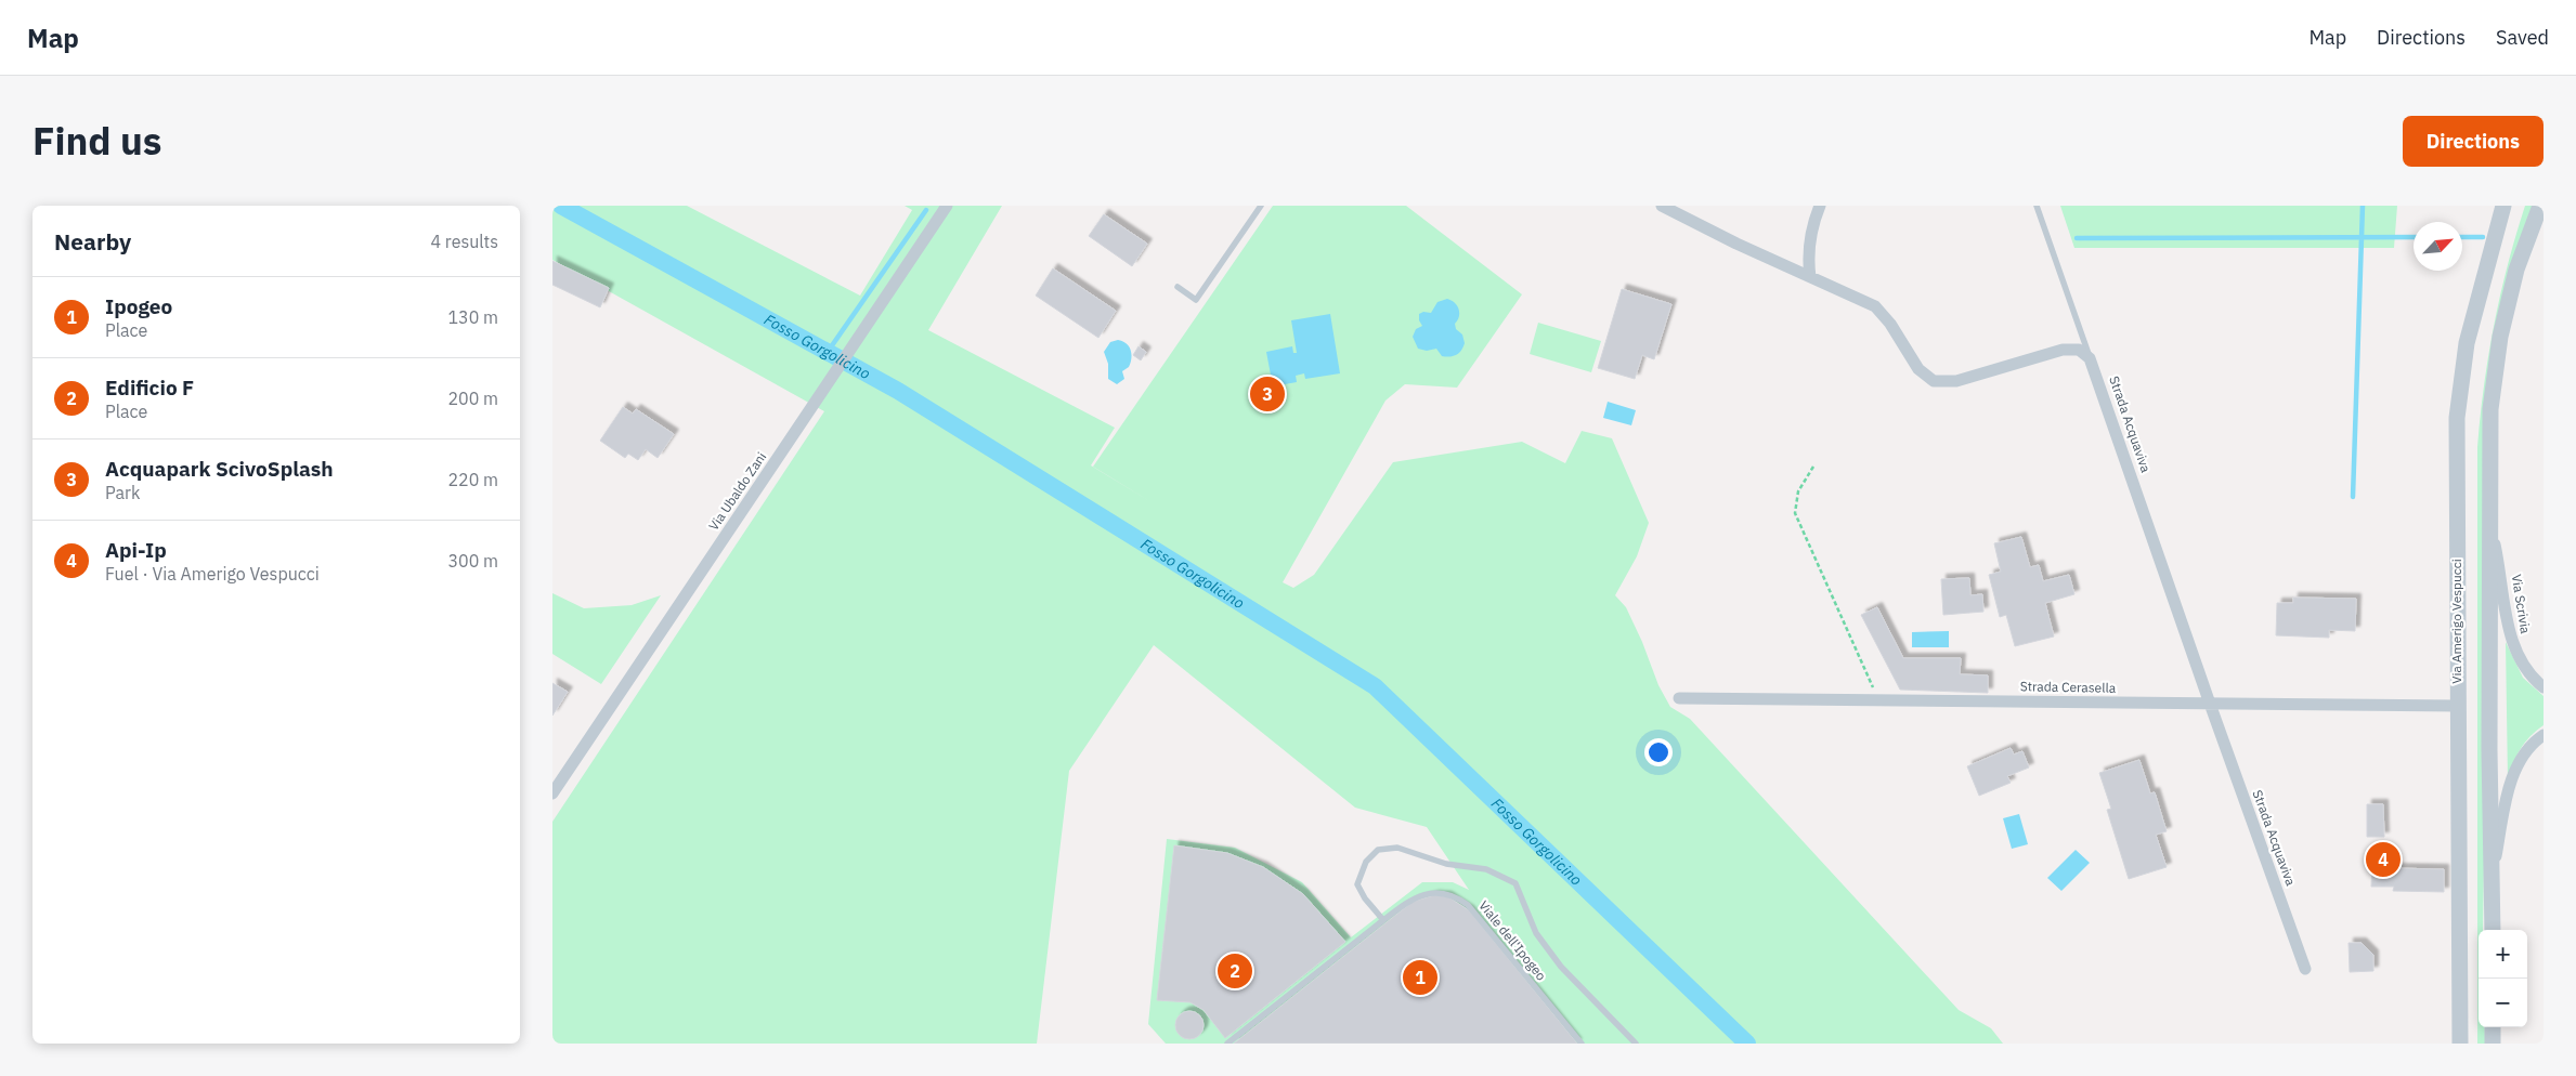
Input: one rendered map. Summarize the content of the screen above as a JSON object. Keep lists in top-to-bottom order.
{
  "streets": {
    "street": [
      "Strada Acquaviva",
      "Via Ubaldo Zani",
      "Via Scrivia",
      "Via Amerigo Vespucci",
      "Strada Cerasella"
    ],
    "lane": ["Viale dell'Ipogeo"]
  },
  "crossings": [
    ["Strada Acquaviva", "Strada Cerasella"],
    ["Via Amerigo Vespucci", "Strada Cerasella"]
  ],
  "water": ["Fosso Gorgolicino"],
  "north": "top right",
  "page": {
    "header": "Map",
    "nav": ["Map", "Directions", "Saved"],
    "title": "Find us",
    "buttons": "Directions",
    "heading": ["Nearby", "4 results"],
    "list": [
      {
        "mark": "1",
        "name": "Ipogeo",
        "note": "Place",
        "value": "130 m"
      },
      {
        "mark": "2",
        "name": "Edificio F",
        "note": "Place",
        "value": "200 m"
      },
      {
        "mark": "3",
        "name": "Acquapark ScivoSplash",
        "note": "Park",
        "value": "220 m"
      },
      {
        "mark": "4",
        "name": "Api-Ip",
        "note": "Fuel · Via Amerigo Vespucci",
        "value": "300 m"
      }
    ],
    "pins": [
      "3",
      "4",
      "2",
      "1"
    ],
    "map_buttons": ["+", "−"]
  }
}
